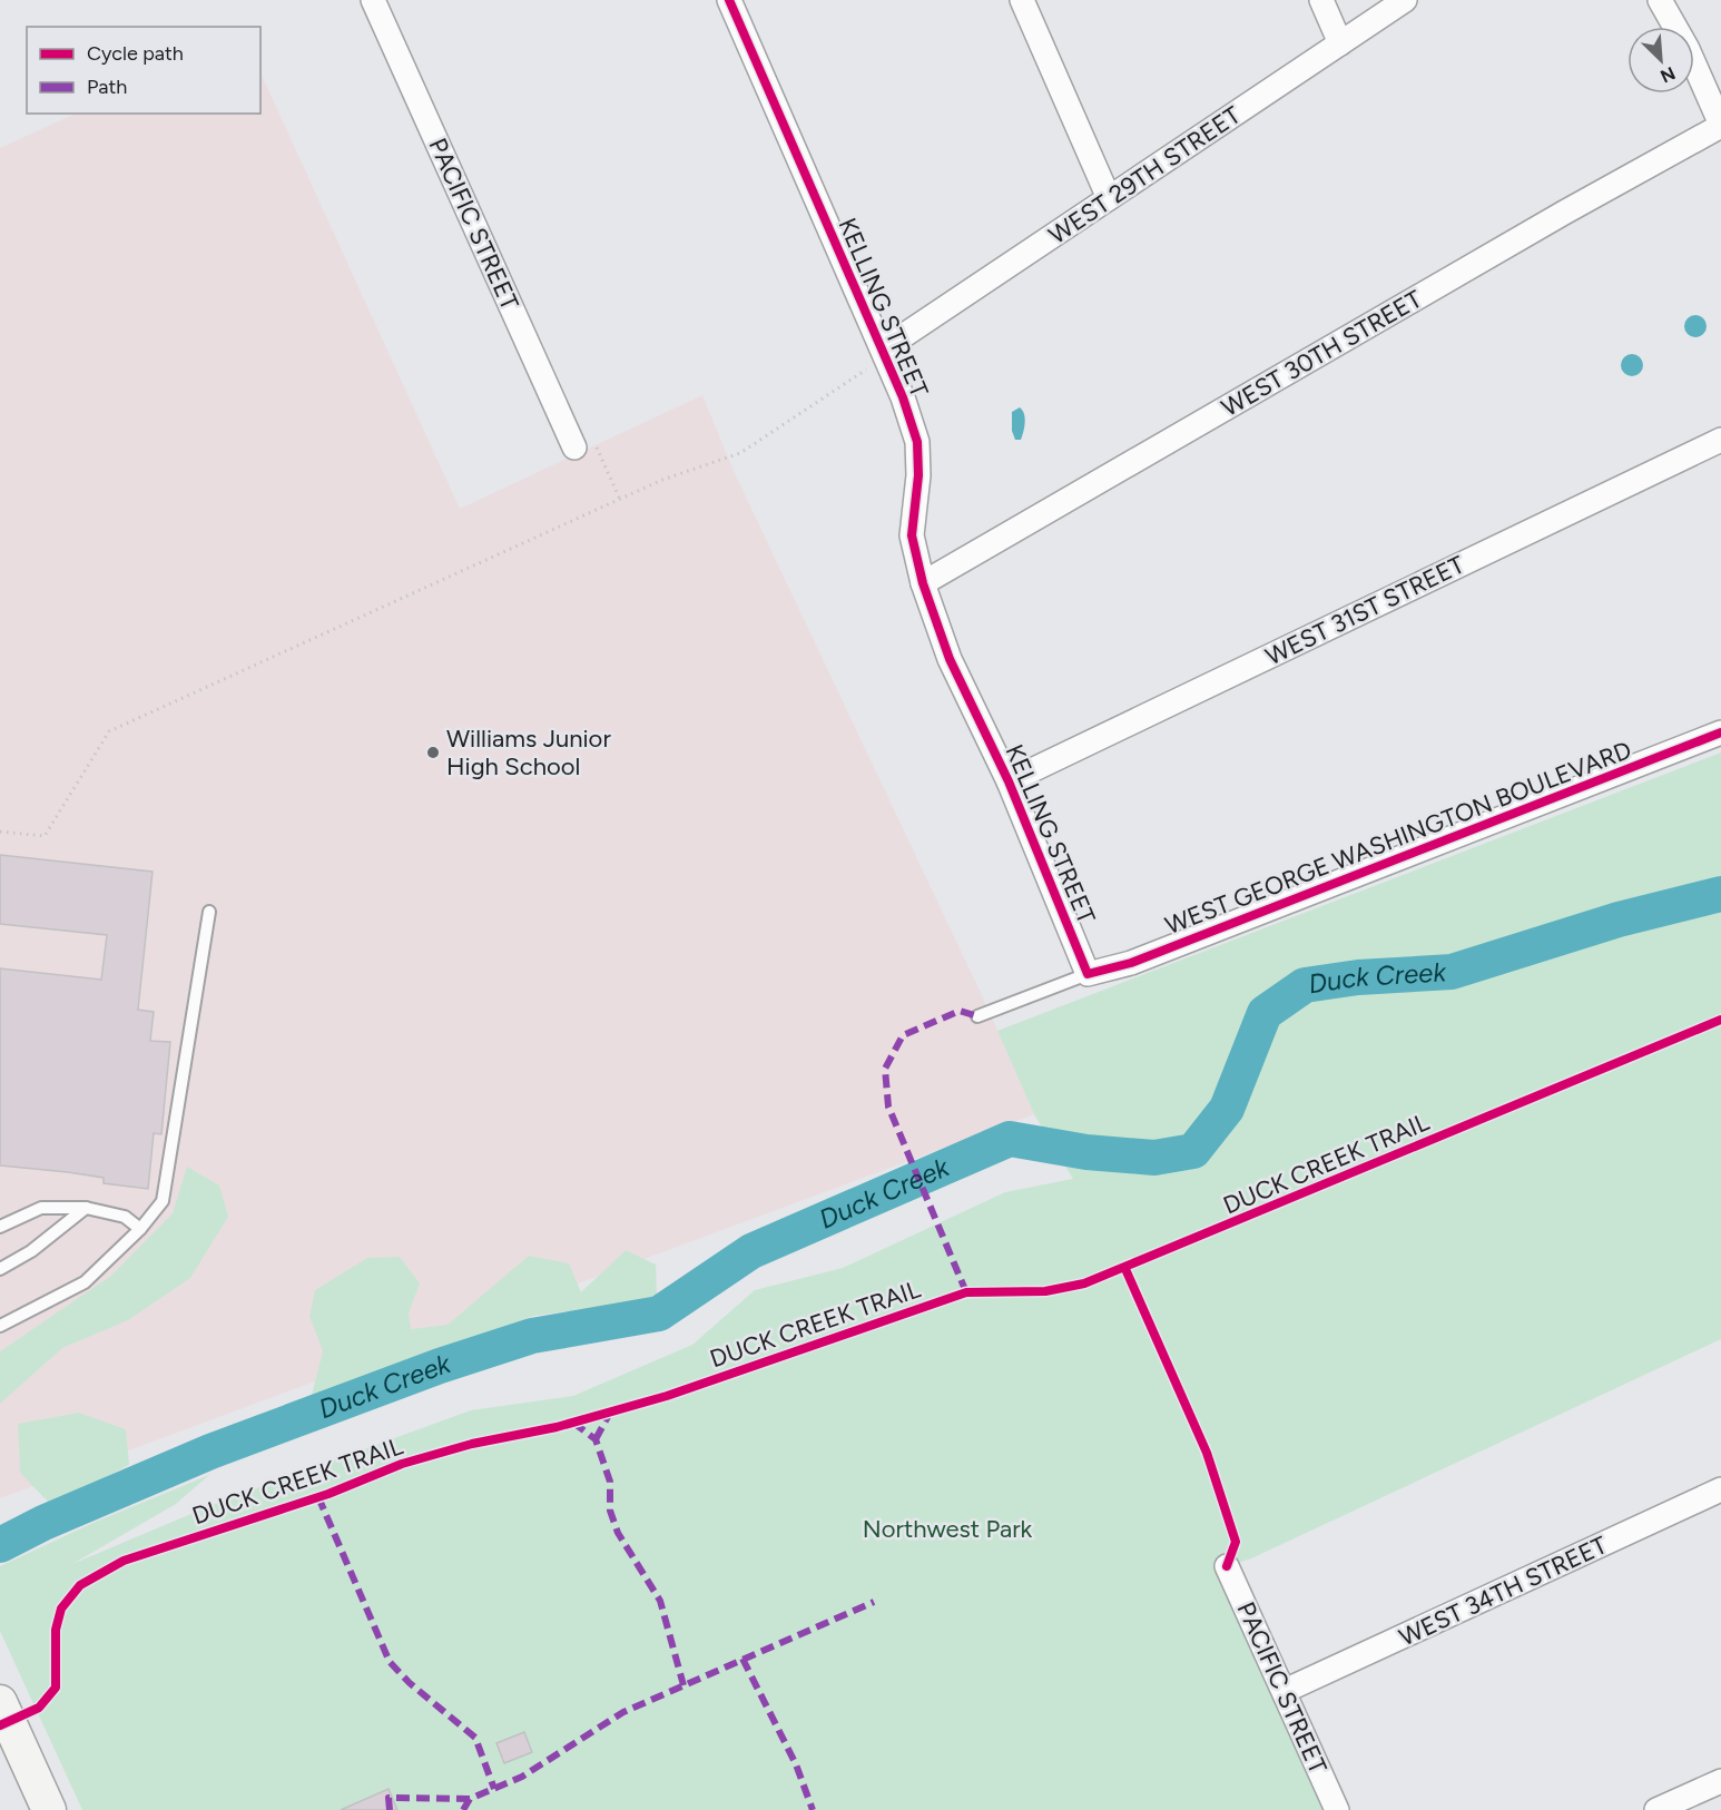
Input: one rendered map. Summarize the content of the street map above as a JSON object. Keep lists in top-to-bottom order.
{
  "streets": {
    "street": [
      "WEST 29TH STREET",
      "PACIFIC STREET",
      "KELLING STREET",
      "WEST 30TH STREET",
      "WEST 31ST STREET",
      "WEST GEORGE WASHINGTON BOULEVARD",
      "WEST 34TH STREET"
    ],
    "cycle path": ["DUCK CREEK TRAIL"]
  },
  "crossings": [
    ["WEST 29TH STREET", "KELLING STREET"],
    ["PACIFIC STREET", "WEST 34TH STREET"],
    ["KELLING STREET", "WEST 30TH STREET"],
    ["KELLING STREET", "WEST 31ST STREET"],
    ["KELLING STREET", "WEST GEORGE WASHINGTON BOULEVARD"]
  ],
  "water": ["Duck Creek"],
  "parks": ["Northwest Park"],
  "places": ["Williams Junior High School"],
  "legend": ["Cycle path", "Path"],
  "north": "bottom right"
}
